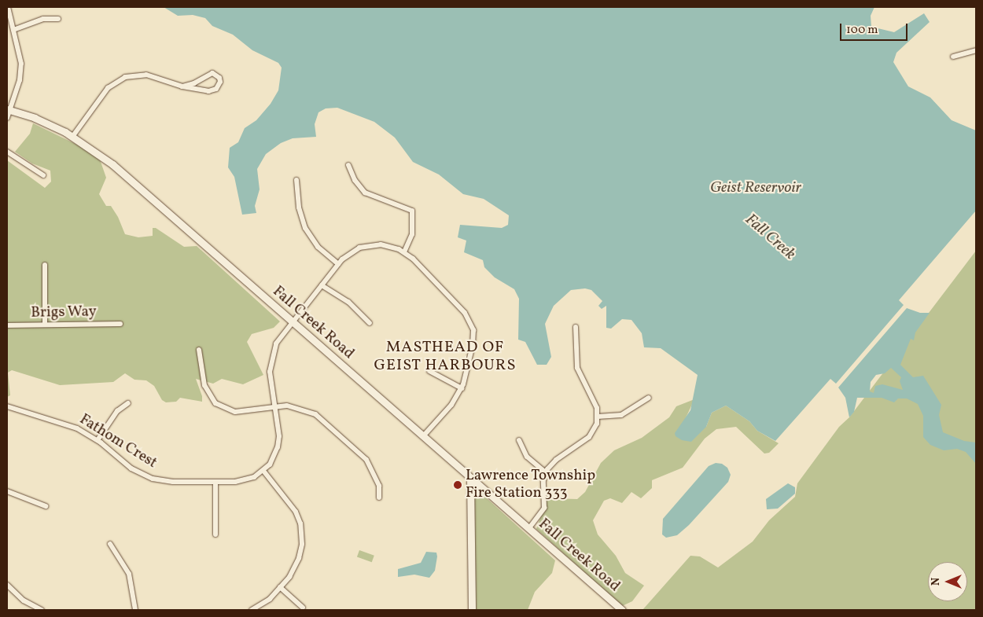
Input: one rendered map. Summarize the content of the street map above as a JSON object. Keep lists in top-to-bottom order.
{
  "streets": {
    "main road": ["Fall Creek Road"],
    "street": ["Brigs Way", "Fathom Crest"]
  },
  "districts": ["MASTHEAD OF GEIST HARBOURS"],
  "water": ["Geist Reservoir", "Fall Creek"],
  "places": ["Lawrence Township Fire Station 333"],
  "scale_bar": "100 m",
  "north": "left"
}
